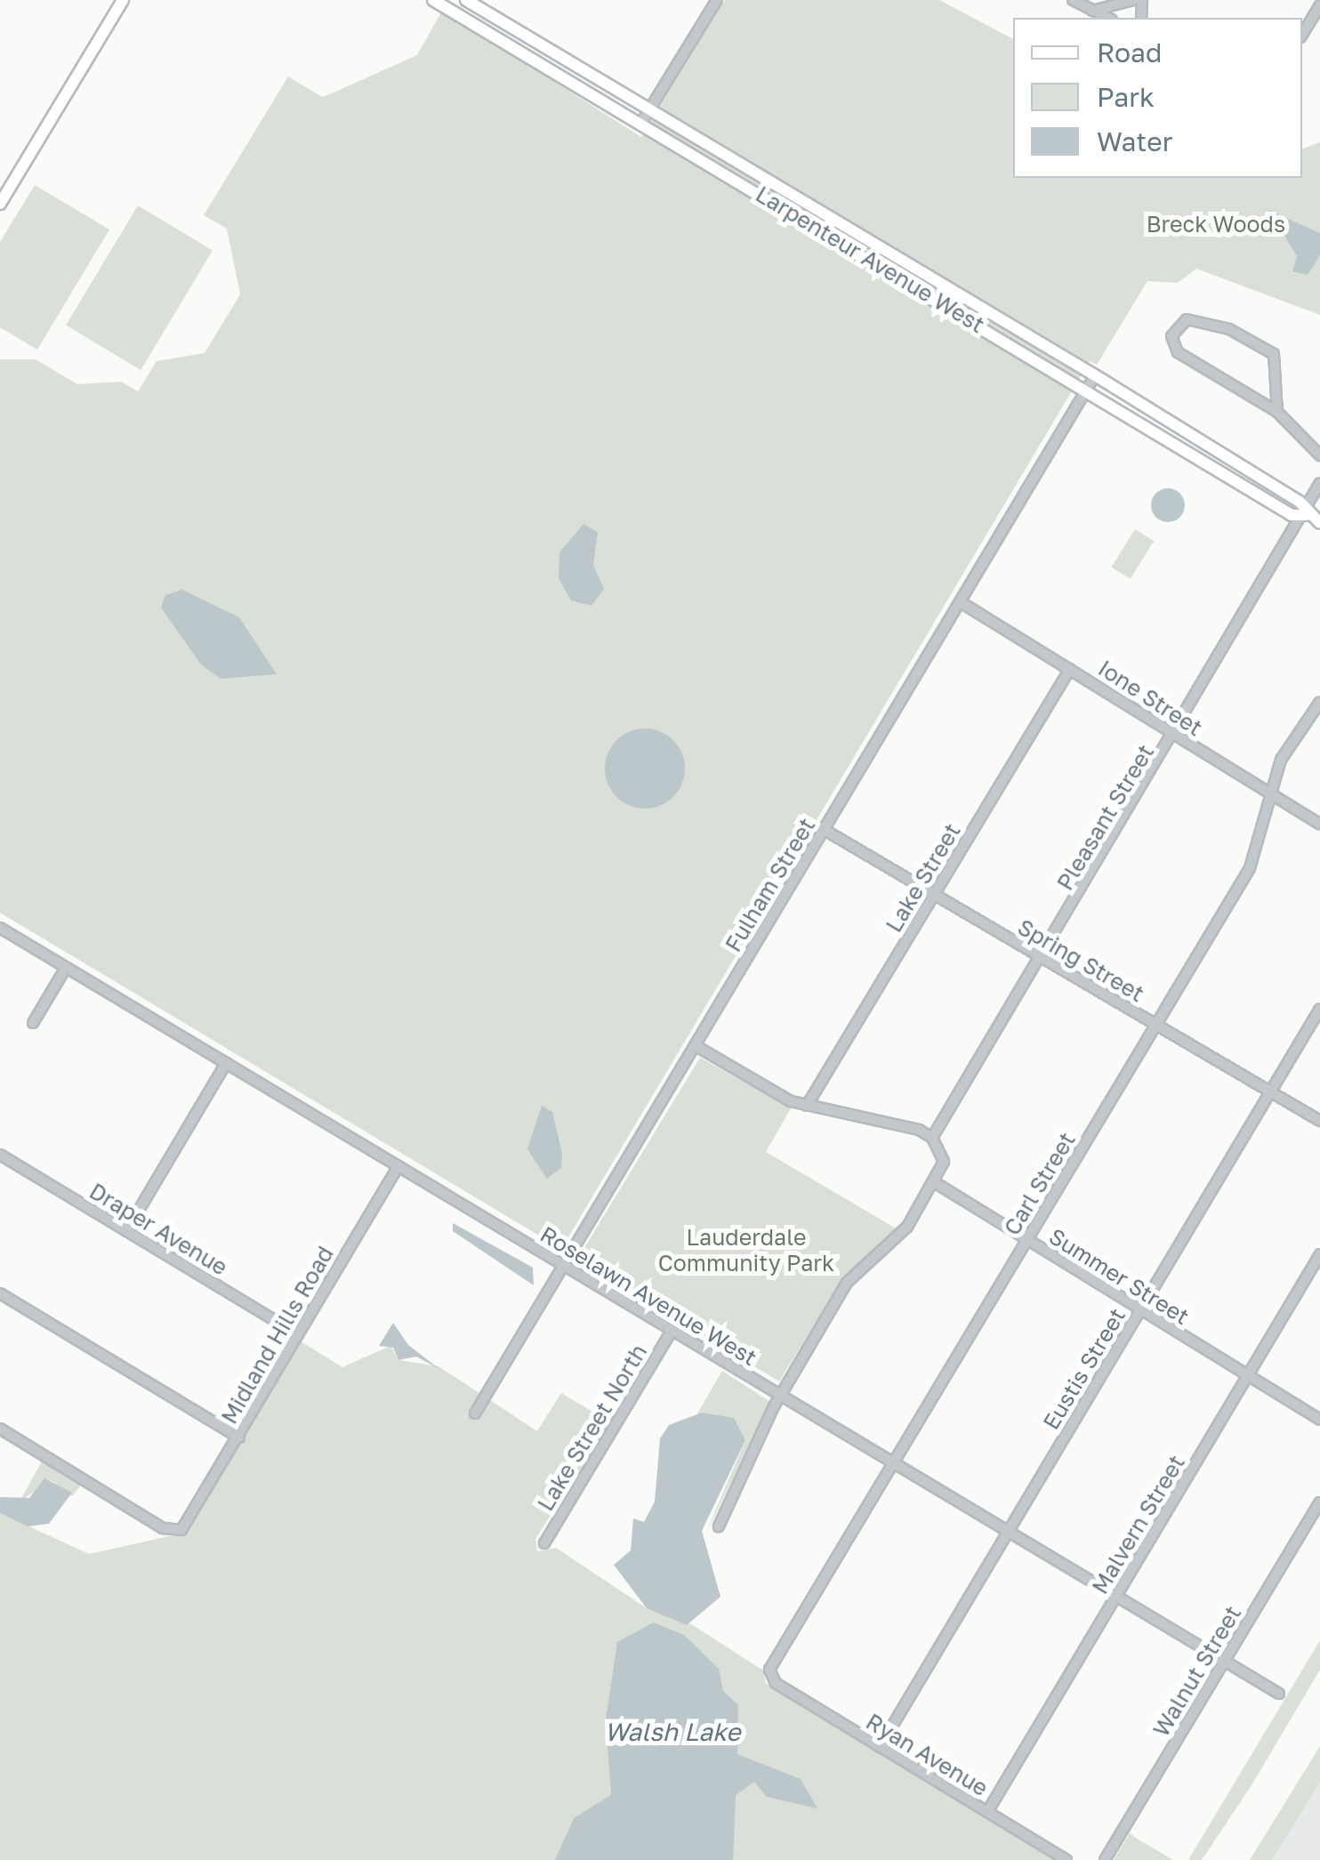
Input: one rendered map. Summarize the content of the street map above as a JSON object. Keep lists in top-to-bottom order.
{
  "streets": {
    "main road": ["Larpenteur Avenue West"],
    "street": [
      "Ione Street",
      "Pleasant Street",
      "Lake Street",
      "Fulham Street",
      "Spring Street",
      "Carl Street",
      "Draper Avenue",
      "Summer Street",
      "Roselawn Avenue West",
      "Midland Hills Road",
      "Eustis Street",
      "Lake Street North",
      "Malvern Street",
      "Walnut Street",
      "Ryan Avenue"
    ]
  },
  "crossings": [
    ["Larpenteur Avenue West", "Pleasant Street"],
    ["Larpenteur Avenue West", "Fulham Street"],
    ["Ione Street", "Pleasant Street"],
    ["Ione Street", "Lake Street"],
    ["Ione Street", "Fulham Street"],
    ["Ione Street", "Carl Street"],
    ["Pleasant Street", "Spring Street"],
    ["Lake Street", "Spring Street"],
    ["Fulham Street", "Spring Street"],
    ["Fulham Street", "Roselawn Avenue West"],
    ["Spring Street", "Carl Street"],
    ["Spring Street", "Eustis Street"],
    ["Carl Street", "Summer Street"],
    ["Carl Street", "Roselawn Avenue West"],
    ["Carl Street", "Ryan Avenue"],
    ["Draper Avenue", "Midland Hills Road"],
    ["Summer Street", "Eustis Street"],
    ["Summer Street", "Malvern Street"],
    ["Roselawn Avenue West", "Midland Hills Road"],
    ["Roselawn Avenue West", "Eustis Street"],
    ["Roselawn Avenue West", "Lake Street North"],
    ["Roselawn Avenue West", "Malvern Street"],
    ["Roselawn Avenue West", "Walnut Street"],
    ["Eustis Street", "Ryan Avenue"],
    ["Malvern Street", "Ryan Avenue"]
  ],
  "water": ["Walsh Lake"],
  "parks": ["Breck Woods", "Lauderdale Community Park"],
  "legend": ["Road", "Park", "Water"]
}
